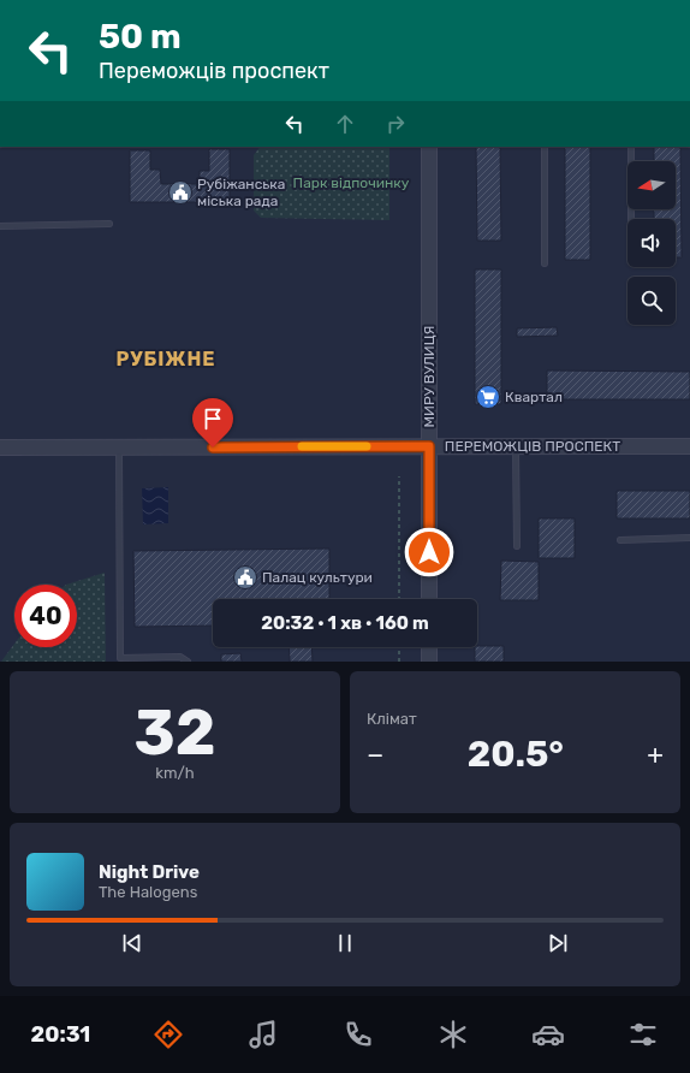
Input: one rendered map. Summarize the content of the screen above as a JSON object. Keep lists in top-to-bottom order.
{
  "streets": {
    "street": ["МИРУ ВУЛИЦЯ", "ПЕРЕМОЖЦІВ ПРОСПЕКТ"]
  },
  "crossings": [
    ["МИРУ ВУЛИЦЯ", "ПЕРЕМОЖЦІВ ПРОСПЕКТ"]
  ],
  "districts": ["РУБІЖНЕ"],
  "parks": ["Парк відпочинку"],
  "places": {
    "public building": ["Рубіжанська міська рада", "Палац культури"],
    "supermarket": ["Квартал"]
  },
  "north": "left",
  "page": {
    "turn": ["50 m", "Переможців проспект"],
    "limit": "40",
    "trip": "20:32 · 1 хв · 160 m",
    "tile": [
      ["32", "km/h"],
      "Клімат"
    ],
    "heat": ["−", "20.5°", "+"],
    "song": ["Night Drive", "The Halogens"],
    "tabs": "20:31"
  }
}
